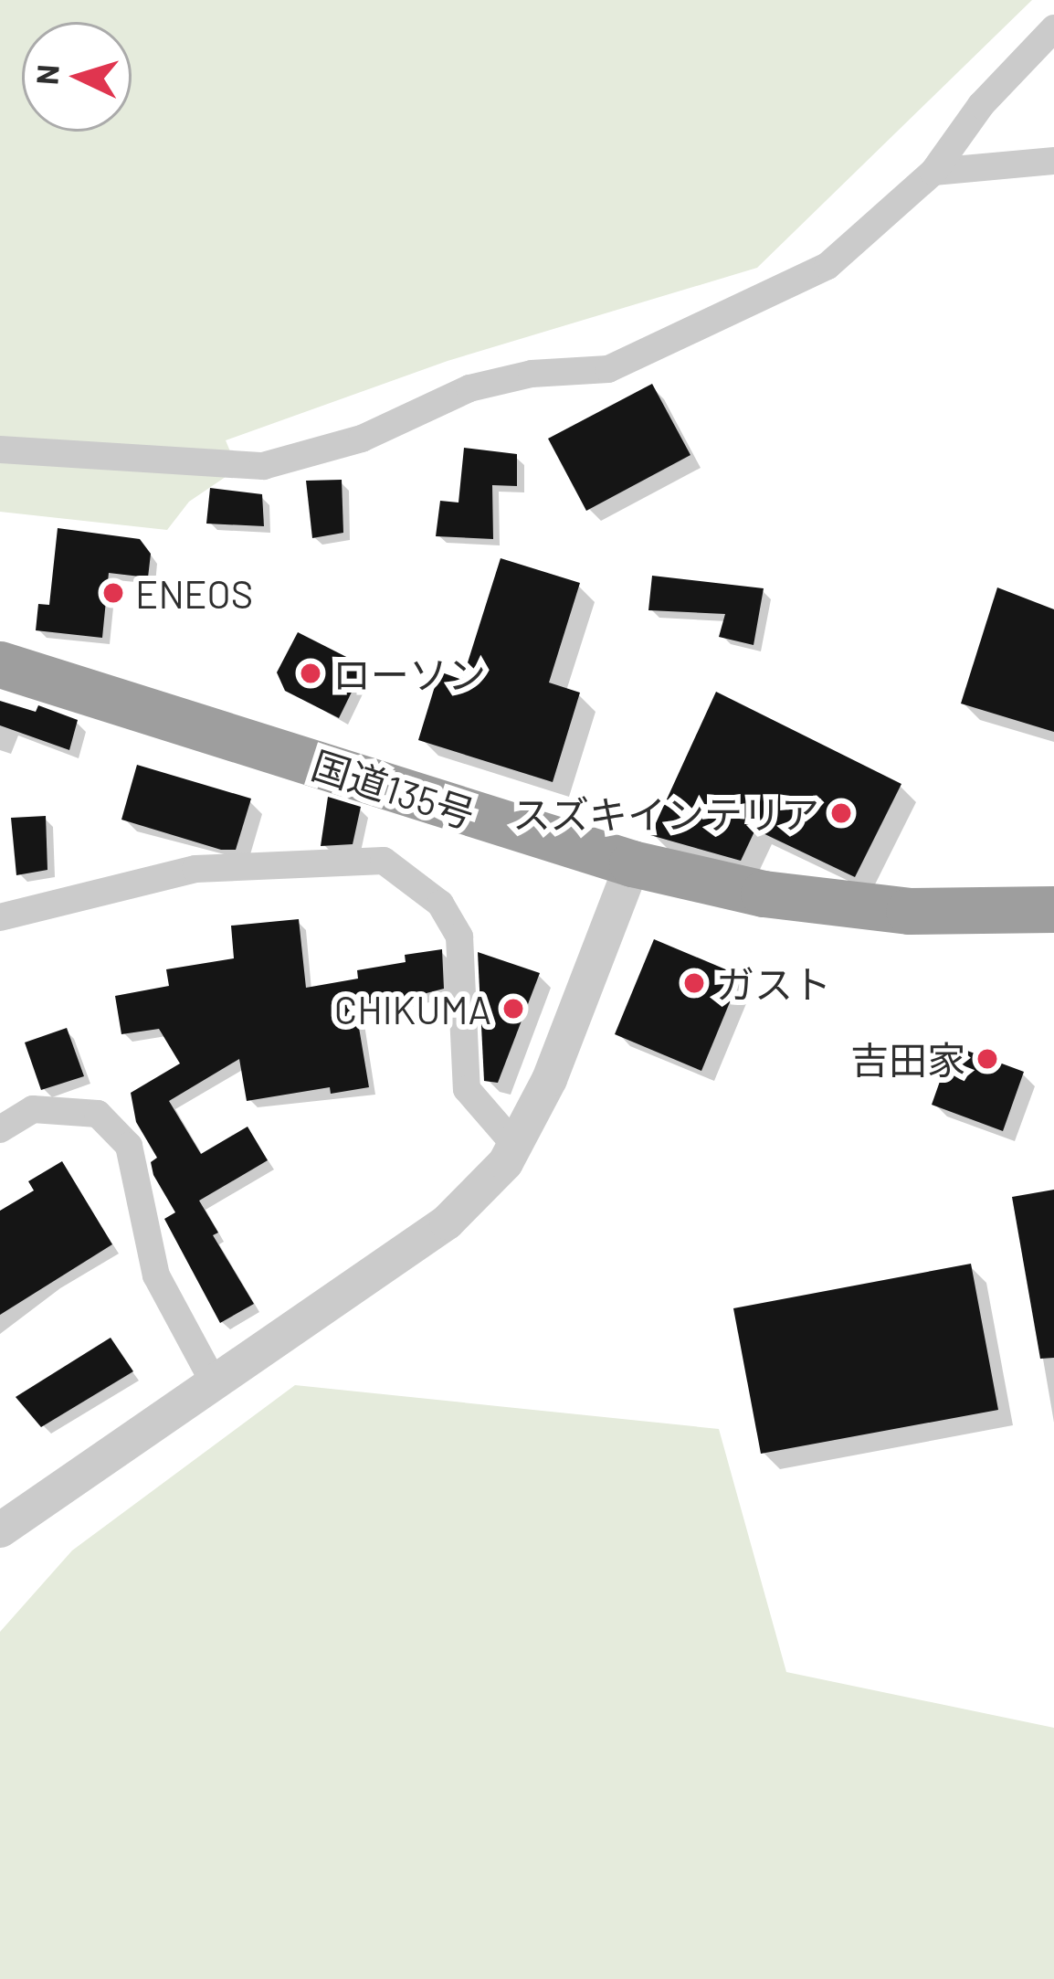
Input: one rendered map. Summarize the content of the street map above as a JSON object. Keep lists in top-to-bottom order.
{
  "streets": {
    "highway": ["国道135号"]
  },
  "places": [
    "ENEOS",
    "ローソン",
    "スズキインテリア",
    "ガスト",
    "CHIKUMA",
    "吉田家"
  ],
  "north": "left"
}
